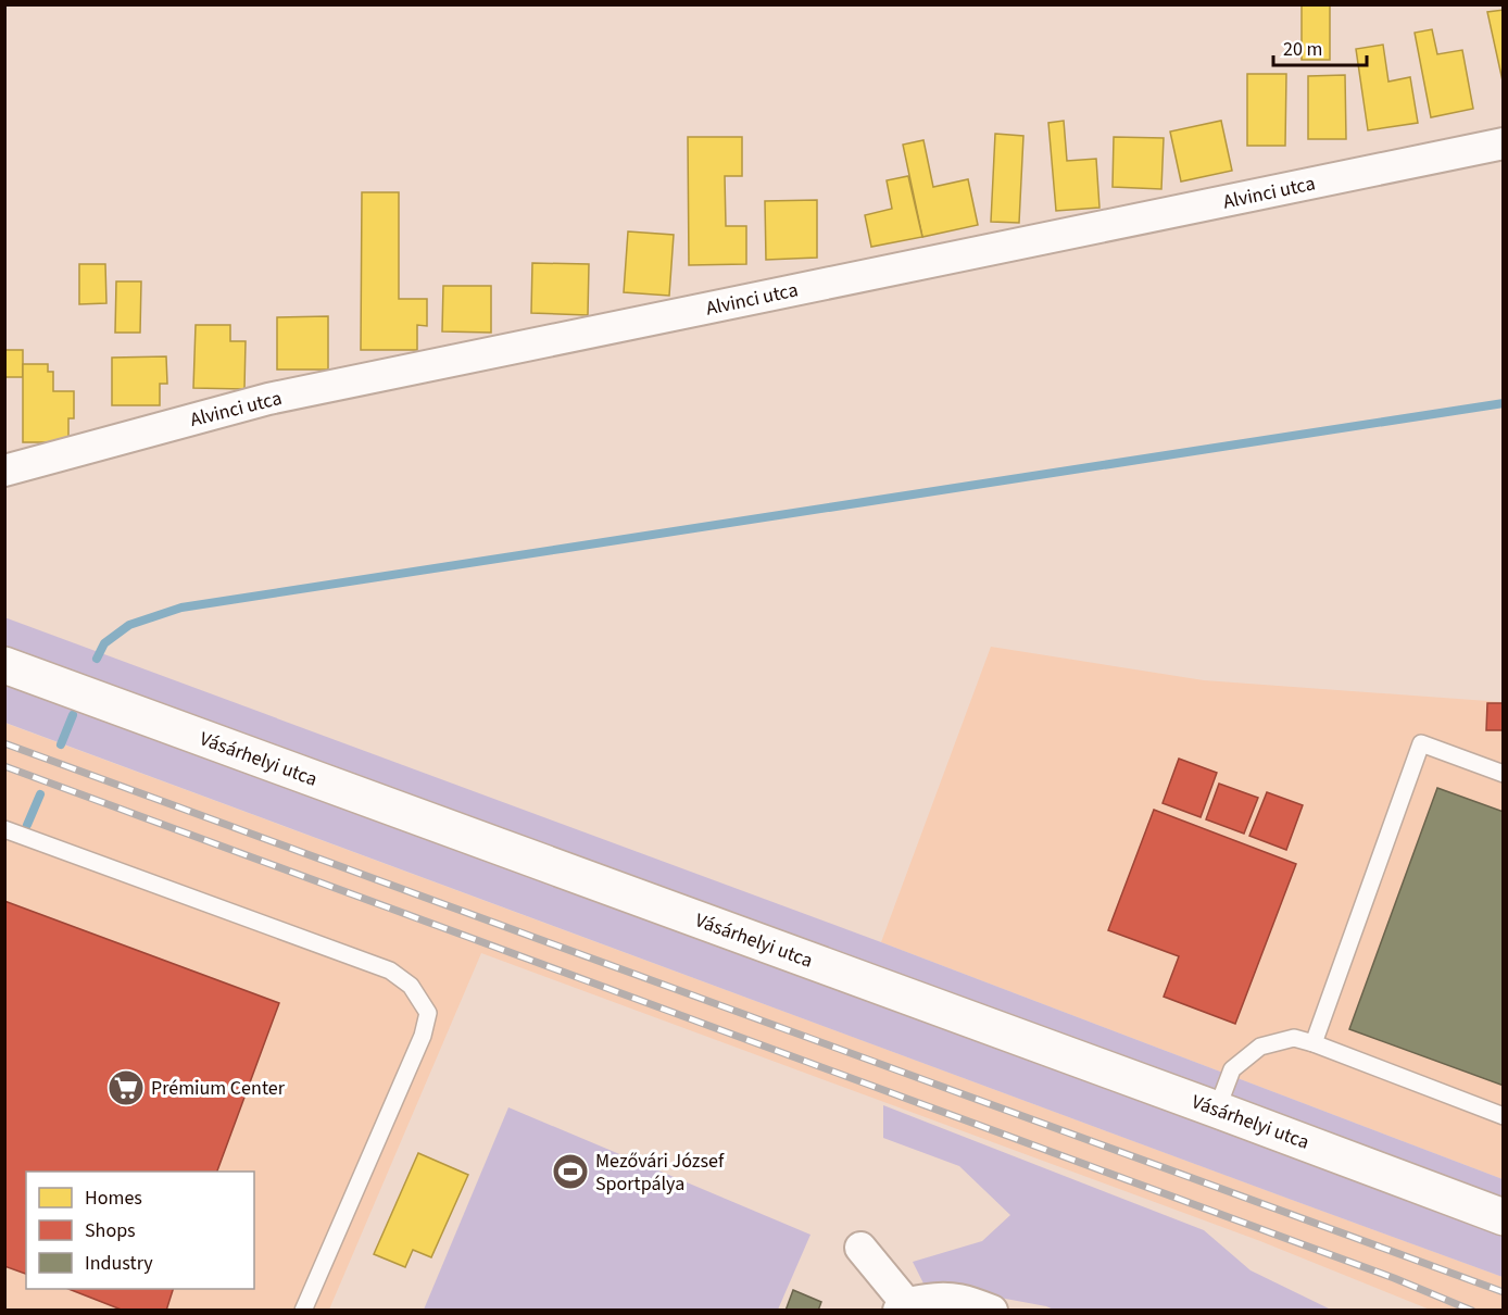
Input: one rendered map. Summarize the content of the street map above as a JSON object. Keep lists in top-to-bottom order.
{
  "streets": {
    "street": ["Alvinci utca", "Vásárhelyi utca"]
  },
  "places": {
    "supermarket": ["Prémium Center"],
    "sports": ["Mezővári József Sportpálya"]
  },
  "legend": ["Homes", "Shops", "Industry"],
  "scale_bar": "20 m"
}
